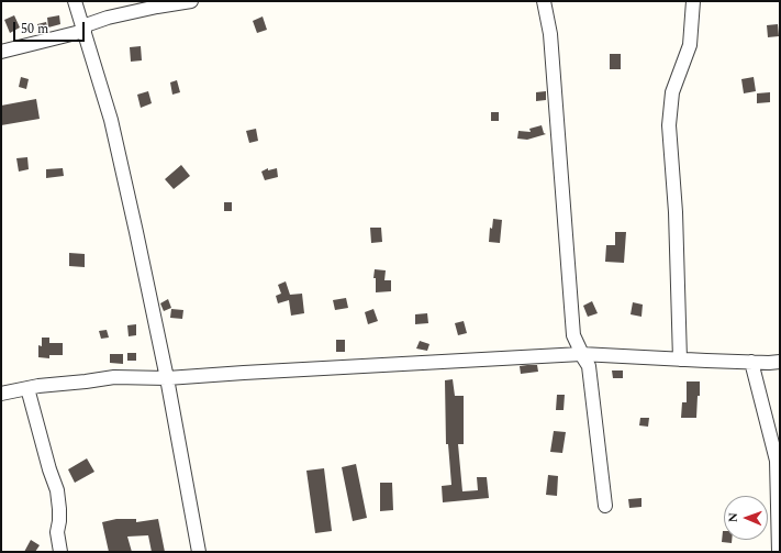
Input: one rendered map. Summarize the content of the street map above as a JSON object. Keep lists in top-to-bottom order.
{
  "scale_bar": "50 m",
  "north": "left"
}
